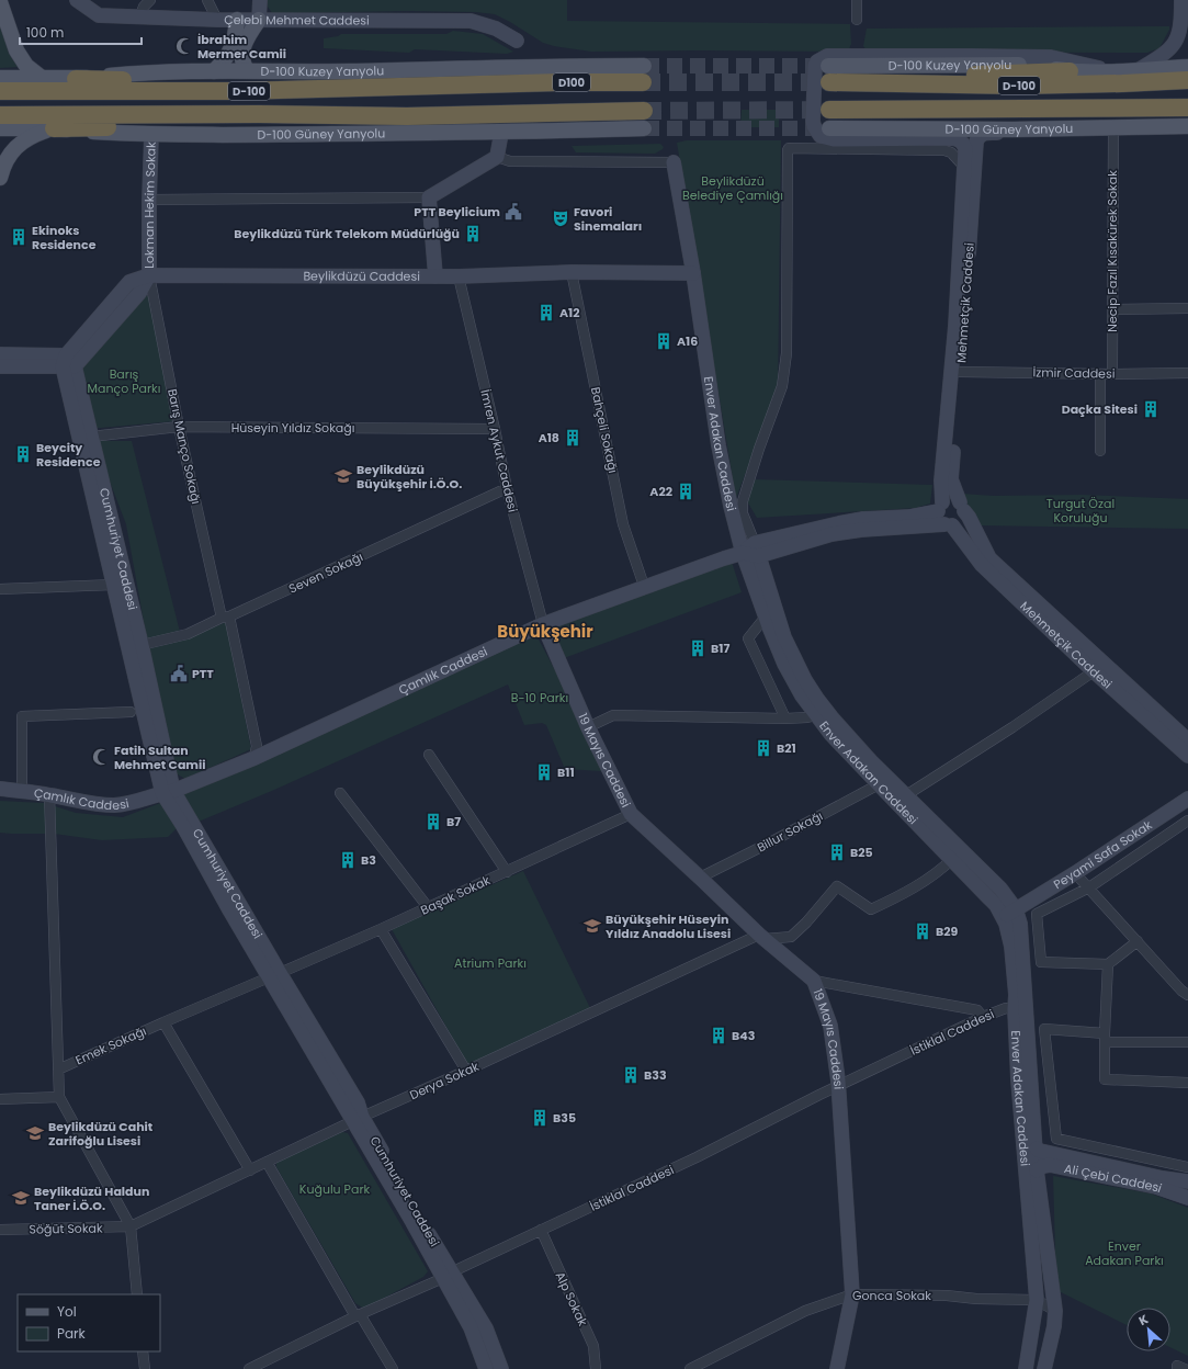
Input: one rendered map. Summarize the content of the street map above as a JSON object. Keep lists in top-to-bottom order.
{
  "streets": {
    "highway": ["D100", "D-100"],
    "main road": [
      "Çelebi Mehmet Caddesi",
      "D-100 Kuzey Yanyolu",
      "D-100 Güney Yanyolu",
      "Lokman Hekim Sokak",
      "Beylikdüzü Caddesi",
      "Mehmetçik Caddesi",
      "Enver Adakan Caddesi",
      "Cumhuriyet Caddesi",
      "Çamlık Caddesi",
      "19 Mayıs Caddesi",
      "Peyami Safa Sokak",
      "Ali Çebi Caddesi"
    ],
    "street": [
      "Necip Fazıl Kısakürek Sokak",
      "İzmir Caddesi",
      "Hüseyin Yıldız Sokağı",
      "Bahçeli Sokağı",
      "Barış Manço Sokağı",
      "İmren Aykut Caddesi",
      "Seven Sokağı",
      "Billur Sokağı",
      "Başak Sokak",
      "İstiklal Caddesi",
      "Emek Sokağı",
      "Derya Sokak",
      "Söğüt Sokak",
      "Gonca Sokak",
      "Alp Sokak"
    ]
  },
  "crossings": [
    ["D-100 Kuzey Yanyolu", "D100"],
    ["D-100 Kuzey Yanyolu", "D-100"],
    ["D100", "D-100"],
    ["D-100 Güney Yanyolu", "Lokman Hekim Sokak"],
    ["D-100 Güney Yanyolu", "Necip Fazıl Kısakürek Sokak"],
    ["D-100 Güney Yanyolu", "Mehmetçik Caddesi"],
    ["Lokman Hekim Sokak", "Beylikdüzü Caddesi"],
    ["Lokman Hekim Sokak", "Barış Manço Sokağı"],
    ["Necip Fazıl Kısakürek Sokak", "İzmir Caddesi"],
    ["Beylikdüzü Caddesi", "Bahçeli Sokağı"],
    ["Beylikdüzü Caddesi", "Enver Adakan Caddesi"],
    ["Beylikdüzü Caddesi", "Barış Manço Sokağı"],
    ["Beylikdüzü Caddesi", "İmren Aykut Caddesi"],
    ["Beylikdüzü Caddesi", "Cumhuriyet Caddesi"],
    ["Mehmetçik Caddesi", "İzmir Caddesi"],
    ["Hüseyin Yıldız Sokağı", "Barış Manço Sokağı"],
    ["Hüseyin Yıldız Sokağı", "İmren Aykut Caddesi"],
    ["Hüseyin Yıldız Sokağı", "Cumhuriyet Caddesi"],
    ["Bahçeli Sokağı", "Çamlık Caddesi"],
    ["Enver Adakan Caddesi", "Çamlık Caddesi"],
    ["Enver Adakan Caddesi", "Billur Sokağı"],
    ["Enver Adakan Caddesi", "Peyami Safa Sokak"],
    ["Enver Adakan Caddesi", "İstiklal Caddesi"],
    ["Enver Adakan Caddesi", "Ali Çebi Caddesi"],
    ["Enver Adakan Caddesi", "Gonca Sokak"],
    ["Barış Manço Sokağı", "Seven Sokağı"],
    ["Barış Manço Sokağı", "Çamlık Caddesi"],
    ["İmren Aykut Caddesi", "Seven Sokağı"],
    ["İmren Aykut Caddesi", "Çamlık Caddesi"],
    ["İmren Aykut Caddesi", "19 Mayıs Caddesi"],
    ["Cumhuriyet Caddesi", "Seven Sokağı"],
    ["Cumhuriyet Caddesi", "Çamlık Caddesi"],
    ["Cumhuriyet Caddesi", "Başak Sokak"],
    ["Cumhuriyet Caddesi", "İstiklal Caddesi"],
    ["Cumhuriyet Caddesi", "Emek Sokağı"],
    ["Cumhuriyet Caddesi", "Derya Sokak"],
    ["Çamlık Caddesi", "19 Mayıs Caddesi"],
    ["19 Mayıs Caddesi", "Billur Sokağı"],
    ["19 Mayıs Caddesi", "Başak Sokak"],
    ["19 Mayıs Caddesi", "İstiklal Caddesi"],
    ["19 Mayıs Caddesi", "Derya Sokak"],
    ["19 Mayıs Caddesi", "Gonca Sokak"],
    ["Başak Sokak", "Emek Sokağı"],
    ["İstiklal Caddesi", "Alp Sokak"],
    ["Derya Sokak", "Söğüt Sokak"]
  ],
  "districts": ["Büyükşehir"],
  "parks": [
    "Beylikdüzü Belediye Çamlığı",
    "Barış Manço Parkı",
    "Turgut Özal Koruluğu",
    "B-10 Parkı",
    "Atrium Parkı",
    "Kuğulu Park",
    "Enver Adakan Parkı"
  ],
  "places": {
    "mosque": ["İbrahim Mermer Camii", "Fatih Sultan Mehmet Camii"],
    "public building": ["PTT Beylicium", "PTT"],
    "theatre": ["Favori Sinemaları"],
    "building": [
      "Beylikdüzü Türk Telekom Müdürlüğü",
      "Ekinoks Residence",
      "A12",
      "A16",
      "Daçka Sitesi",
      "A18",
      "Beycity Residence",
      "A22",
      "B17",
      "B21",
      "B11",
      "B7",
      "B25",
      "B3",
      "B29",
      "B43",
      "B33",
      "B35"
    ],
    "school or university": [
      "Beylikdüzü Büyükşehir İ.Ö.O.",
      "Büyükşehir Hüseyin Yıldız Anadolu Lisesi",
      "Beylikdüzü Cahit Zarifoğlu Lisesi",
      "Beylikdüzü Haldun Taner İ.Ö.O."
    ]
  },
  "legend": ["Yol", "Park"],
  "scale_bar": "100 m",
  "north": "top left"
}
